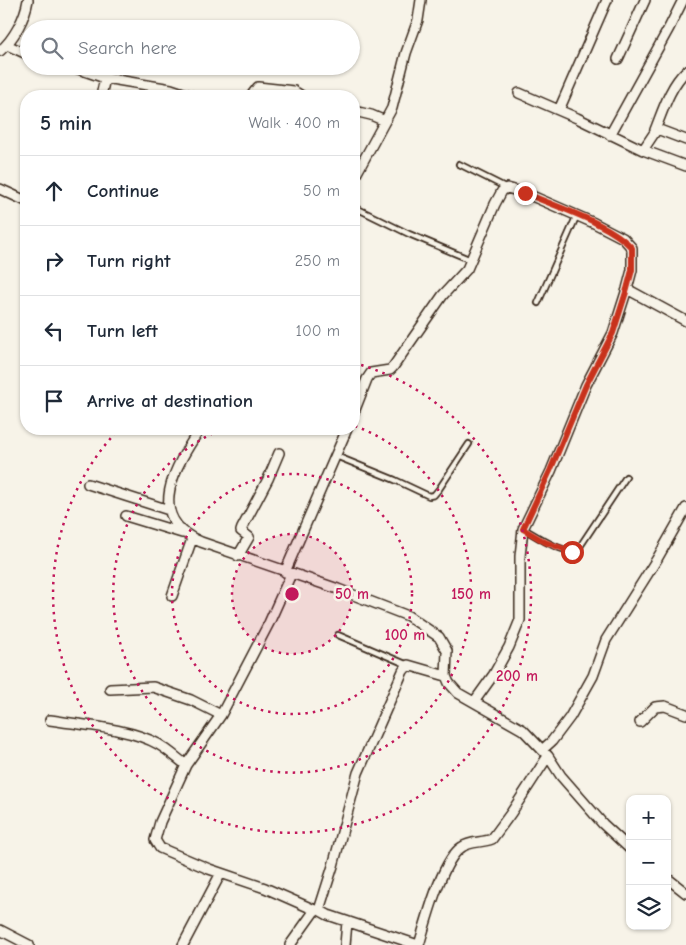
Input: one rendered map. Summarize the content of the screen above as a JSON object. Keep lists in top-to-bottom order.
{
  "page": {
    "search": "Search here",
    "heading": ["5 min", "Walk · 400 m"],
    "list": [
      ["Continue", "50 m"],
      ["Turn right", "250 m"],
      ["Turn left", "100 m"],
      "Arrive at destination"
    ],
    "map_buttons": ["+", "−"]
  },
  "rings": [
    "50 m",
    "150 m",
    "100 m",
    "200 m"
  ]
}
